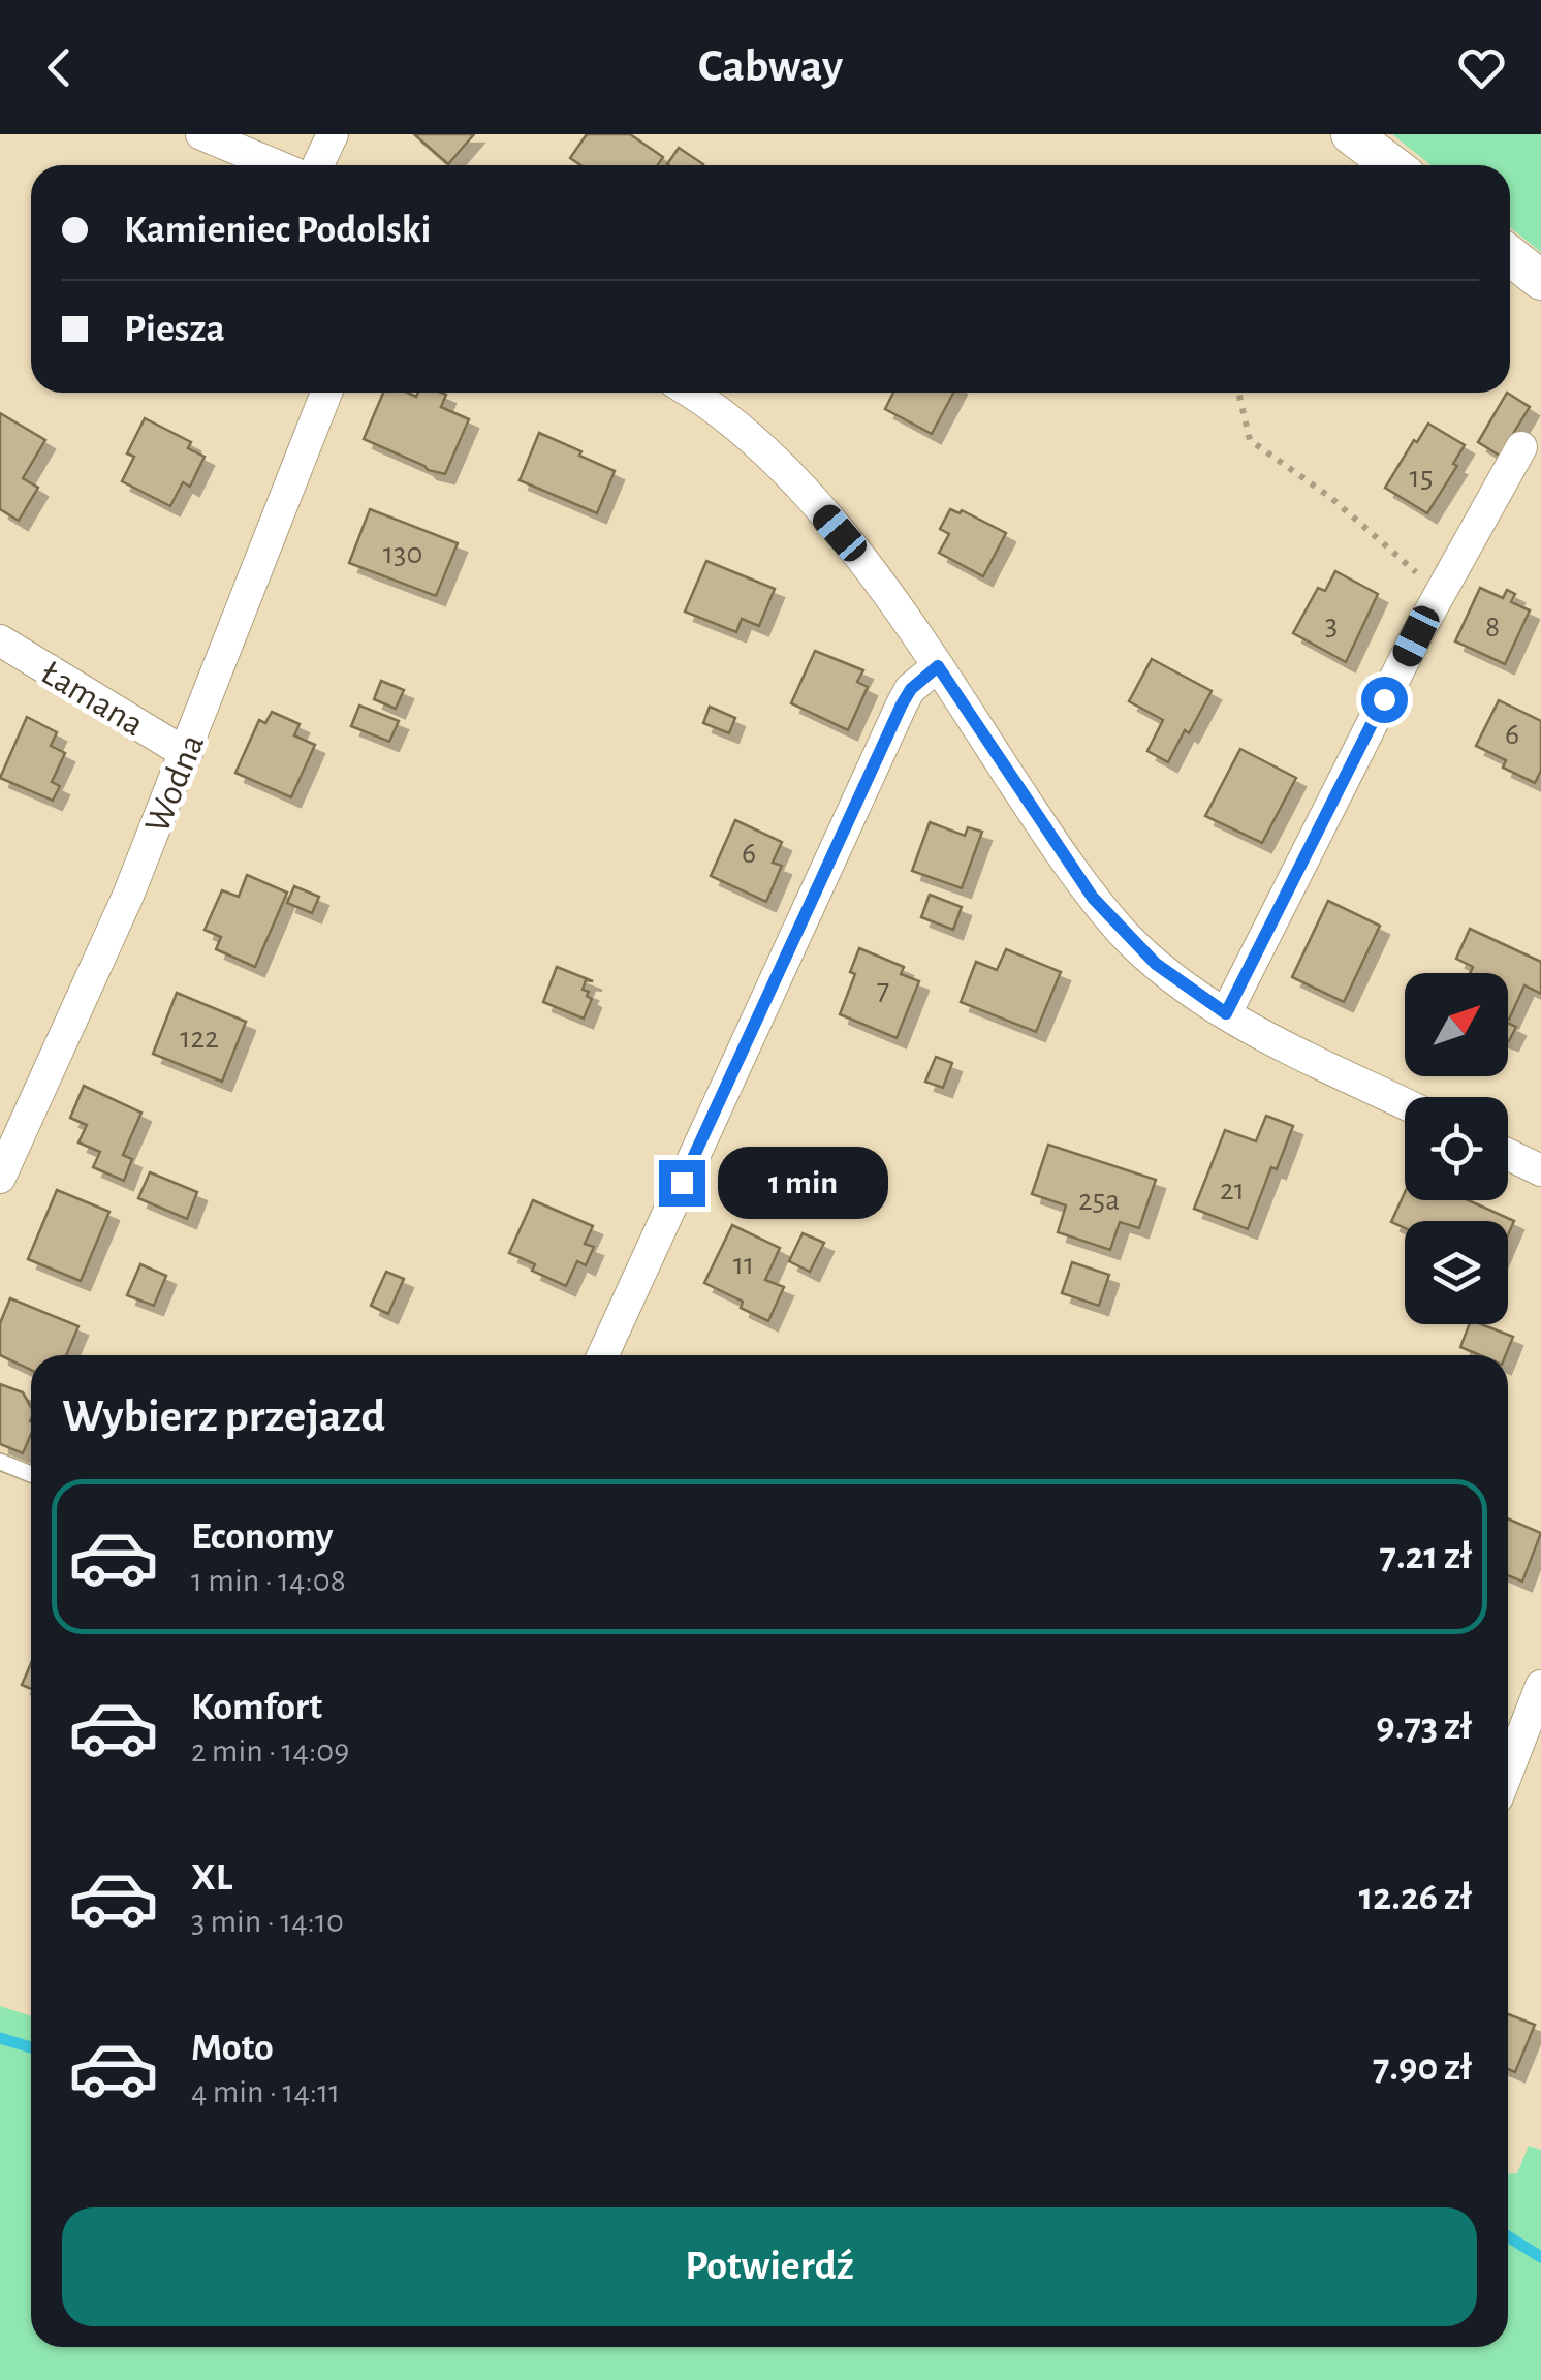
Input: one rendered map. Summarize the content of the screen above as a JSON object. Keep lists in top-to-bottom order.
{
  "streets": {
    "street": ["Łamana", "Wodna"]
  },
  "crossings": [
    ["Łamana", "Wodna"]
  ],
  "house_numbers": [
    "15",
    "130",
    "3",
    "8",
    "6",
    "6",
    "7",
    "122",
    "21",
    "25a",
    "11"
  ],
  "north": "top right",
  "page": {
    "header": "Cabway",
    "banner": ["Kamieniec Podolski", "Piesza"],
    "bubble": "1 min",
    "heading": "Wybierz przejazd",
    "list": [
      {
        "name": "Economy",
        "note": "1 min · 14:08",
        "value": "7.21 zł"
      },
      {
        "name": "Komfort",
        "note": "2 min · 14:09",
        "value": "9.73 zł"
      },
      {
        "name": "XL",
        "note": "3 min · 14:10",
        "value": "12.26 zł"
      },
      {
        "name": "Moto",
        "note": "4 min · 14:11",
        "value": "7.90 zł"
      }
    ],
    "buttons": "Potwierdź"
  }
}
